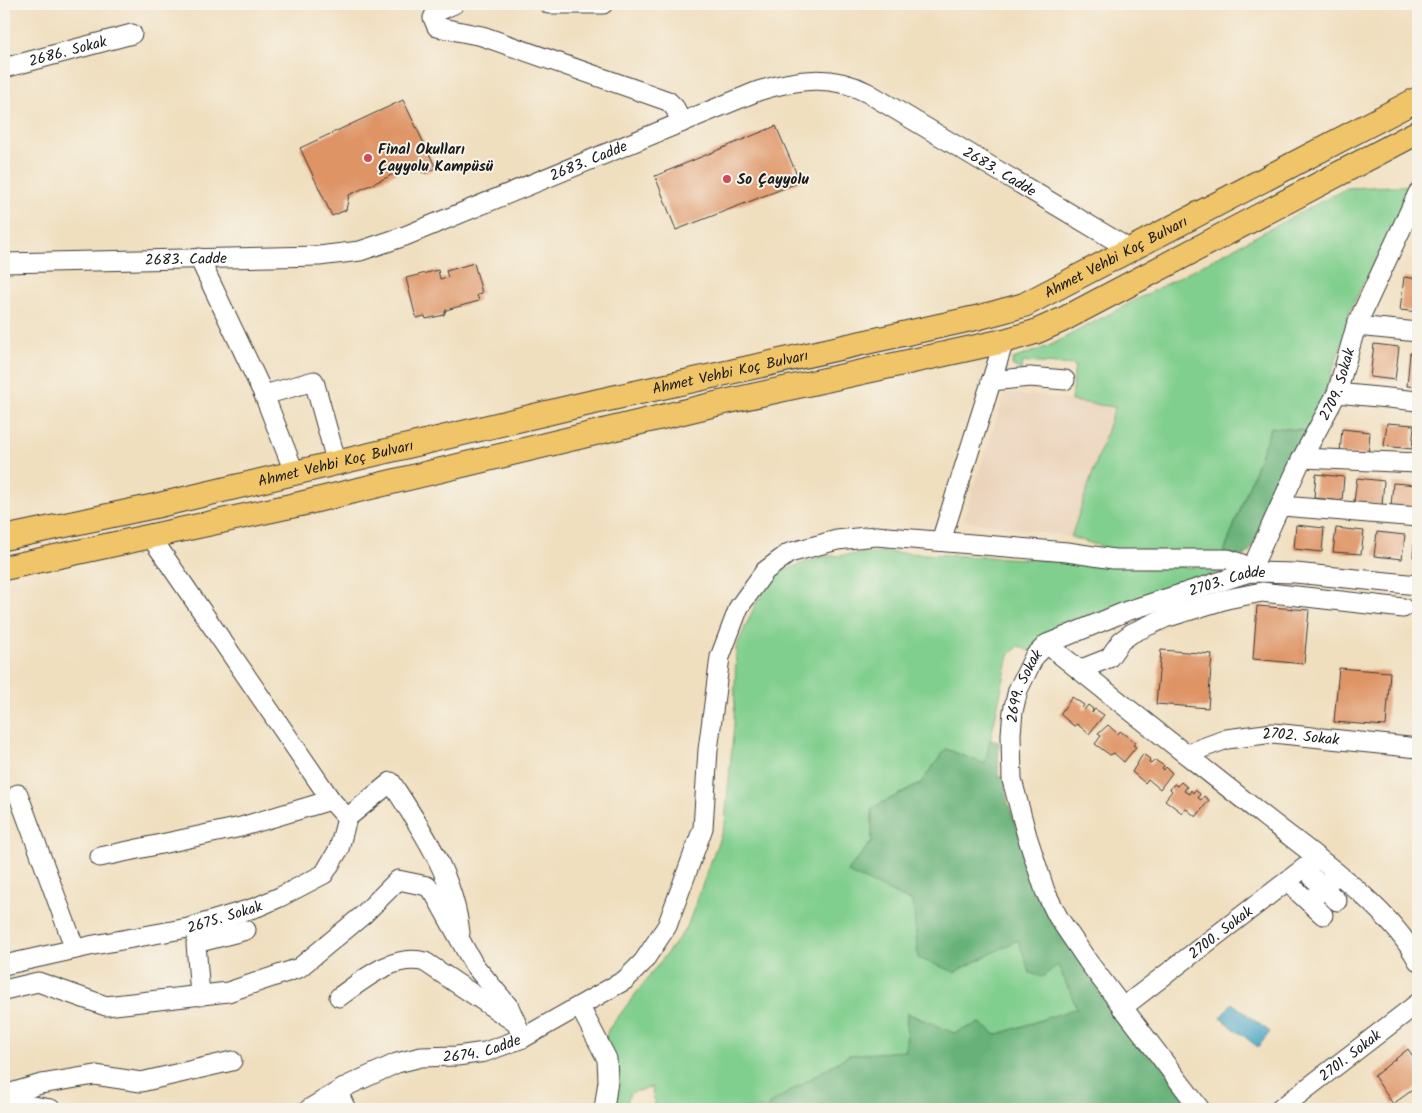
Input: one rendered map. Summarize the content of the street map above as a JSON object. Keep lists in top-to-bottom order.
{
  "streets": {
    "main road": ["Ahmet Vehbi Koç Bulvarı"],
    "street": [
      "2686. Sokak",
      "2683. Cadde",
      "2709. Sokak",
      "2703. Cadde",
      "2699. Sokak",
      "2702. Sokak",
      "2675. Sokak",
      "2700. Sokak",
      "2674. Cadde",
      "2701. Sokak"
    ]
  },
  "crossings": [
    ["2683. Cadde", "Ahmet Vehbi Koç Bulvarı"],
    ["2709. Sokak", "2703. Cadde"],
    ["2709. Sokak", "2674. Cadde"],
    ["2703. Cadde", "2699. Sokak"],
    ["2703. Cadde", "2674. Cadde"],
    ["2699. Sokak", "2702. Sokak"],
    ["2699. Sokak", "2700. Sokak"]
  ],
  "places": ["Final Okulları Çayyolu Kampüsü", "So Çayyolu"]
}
